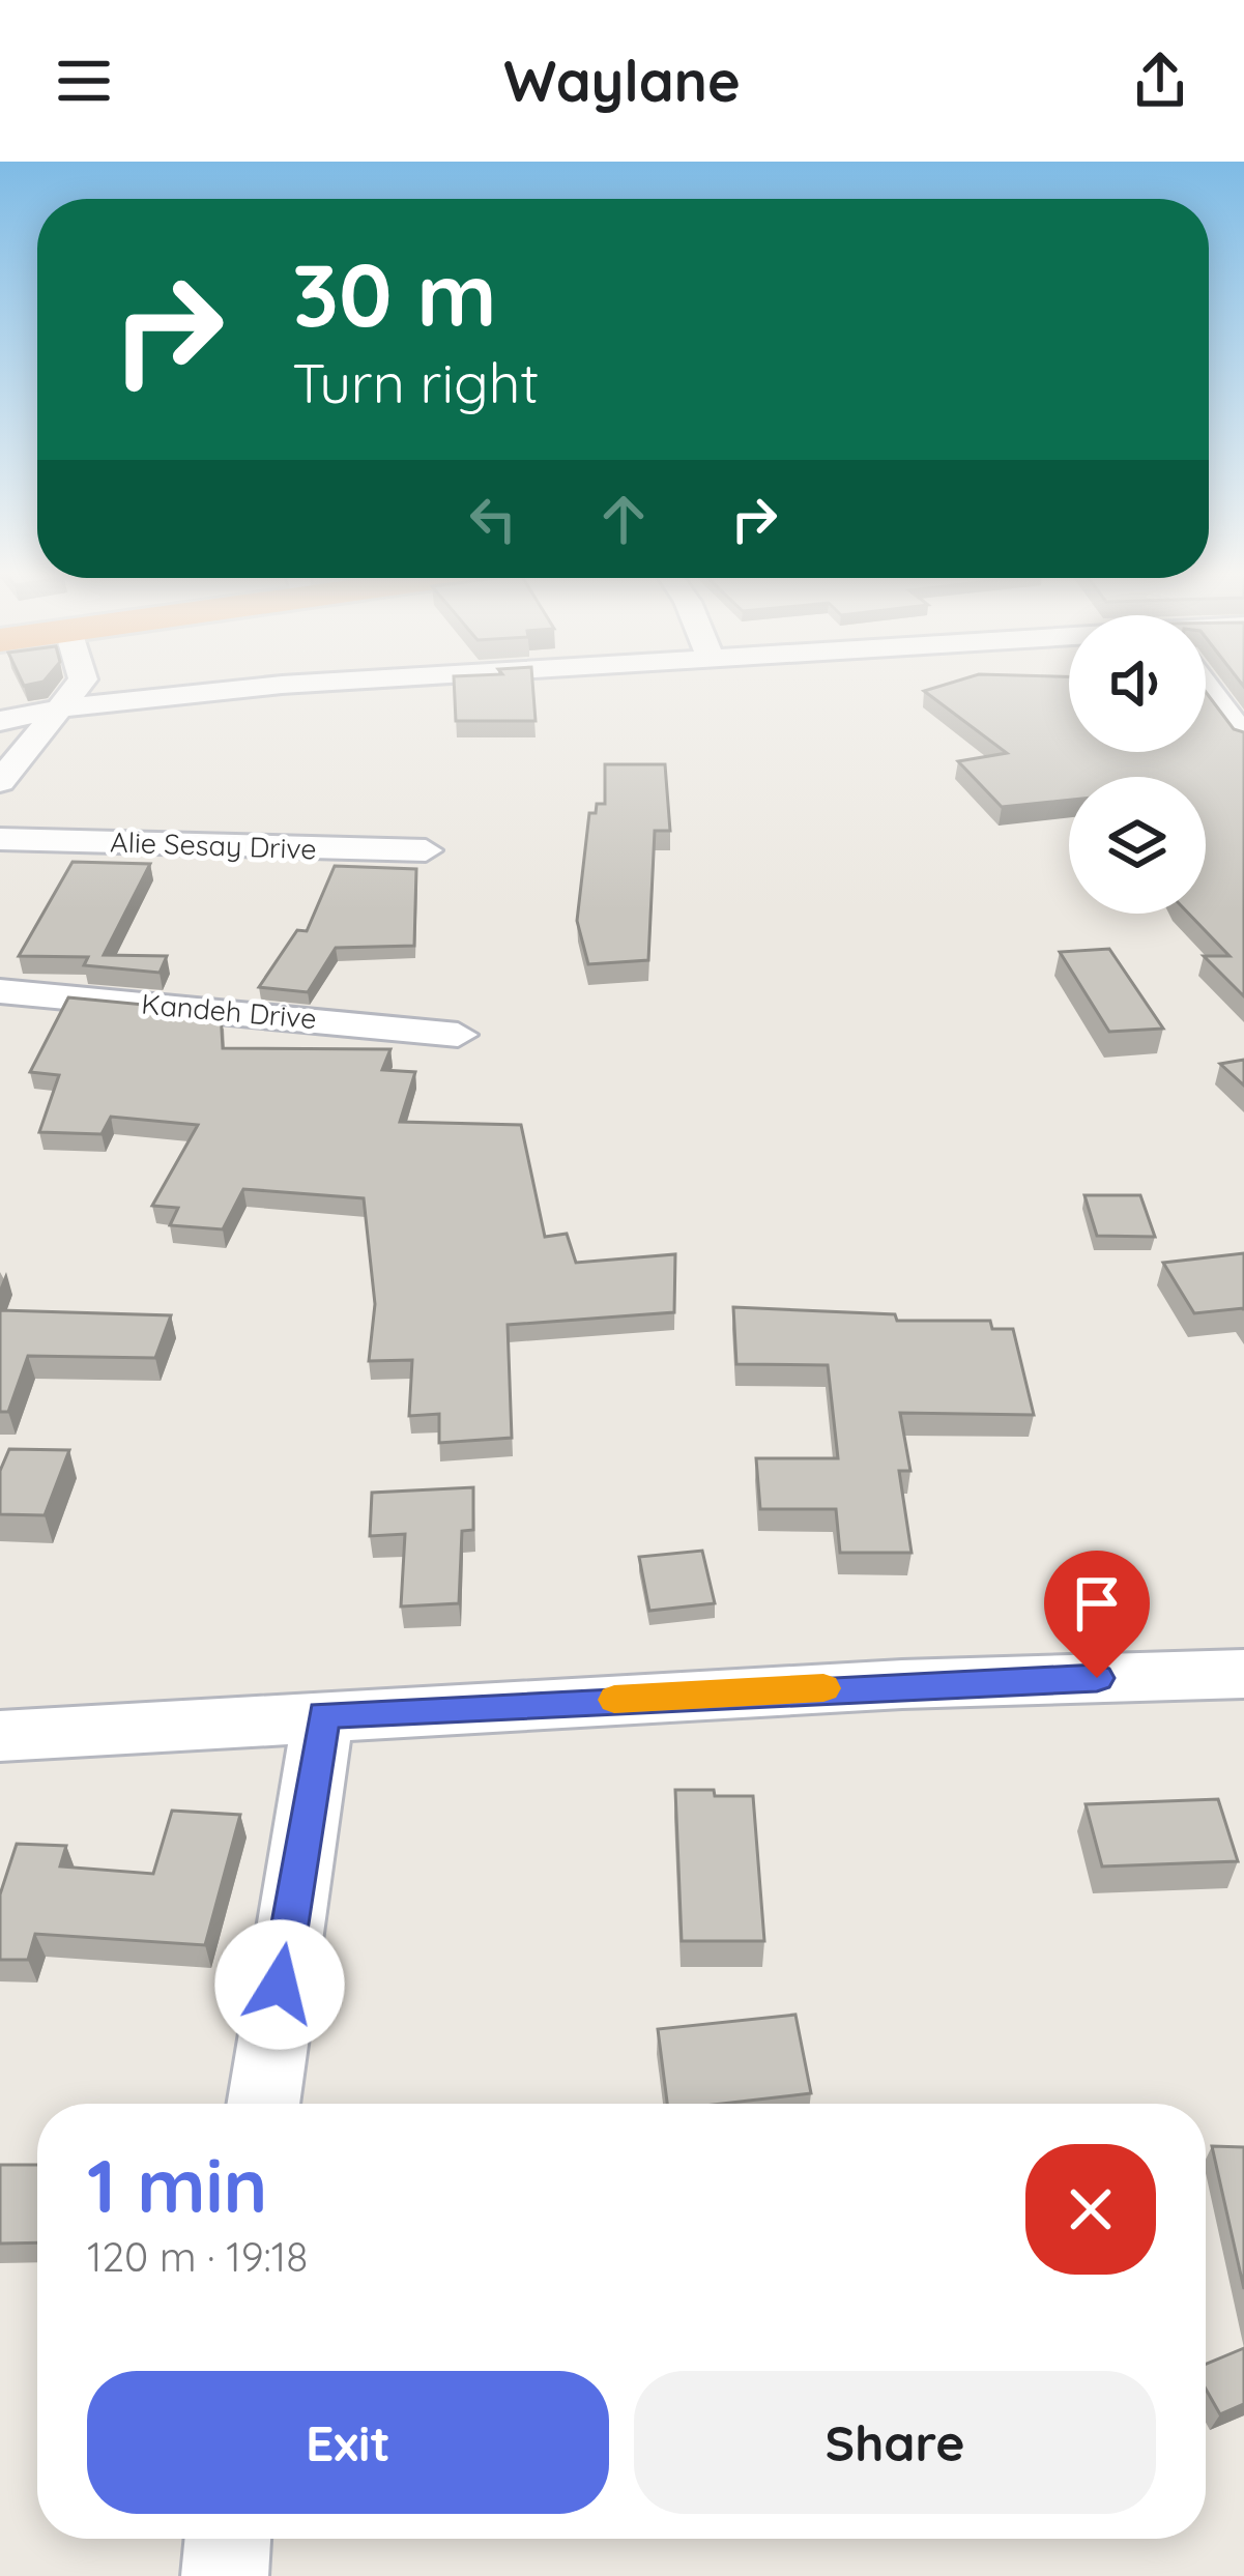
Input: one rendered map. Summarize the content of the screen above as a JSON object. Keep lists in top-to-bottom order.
{
  "streets": {
    "street": ["Alie Sesay Drive", "Kandeh Drive"]
  },
  "page": {
    "header": "Waylane",
    "turn": ["30 m", "Turn right"],
    "heading": ["1 min", "120 m · 19:18"],
    "buttons": ["Exit", "Share"]
  }
}
